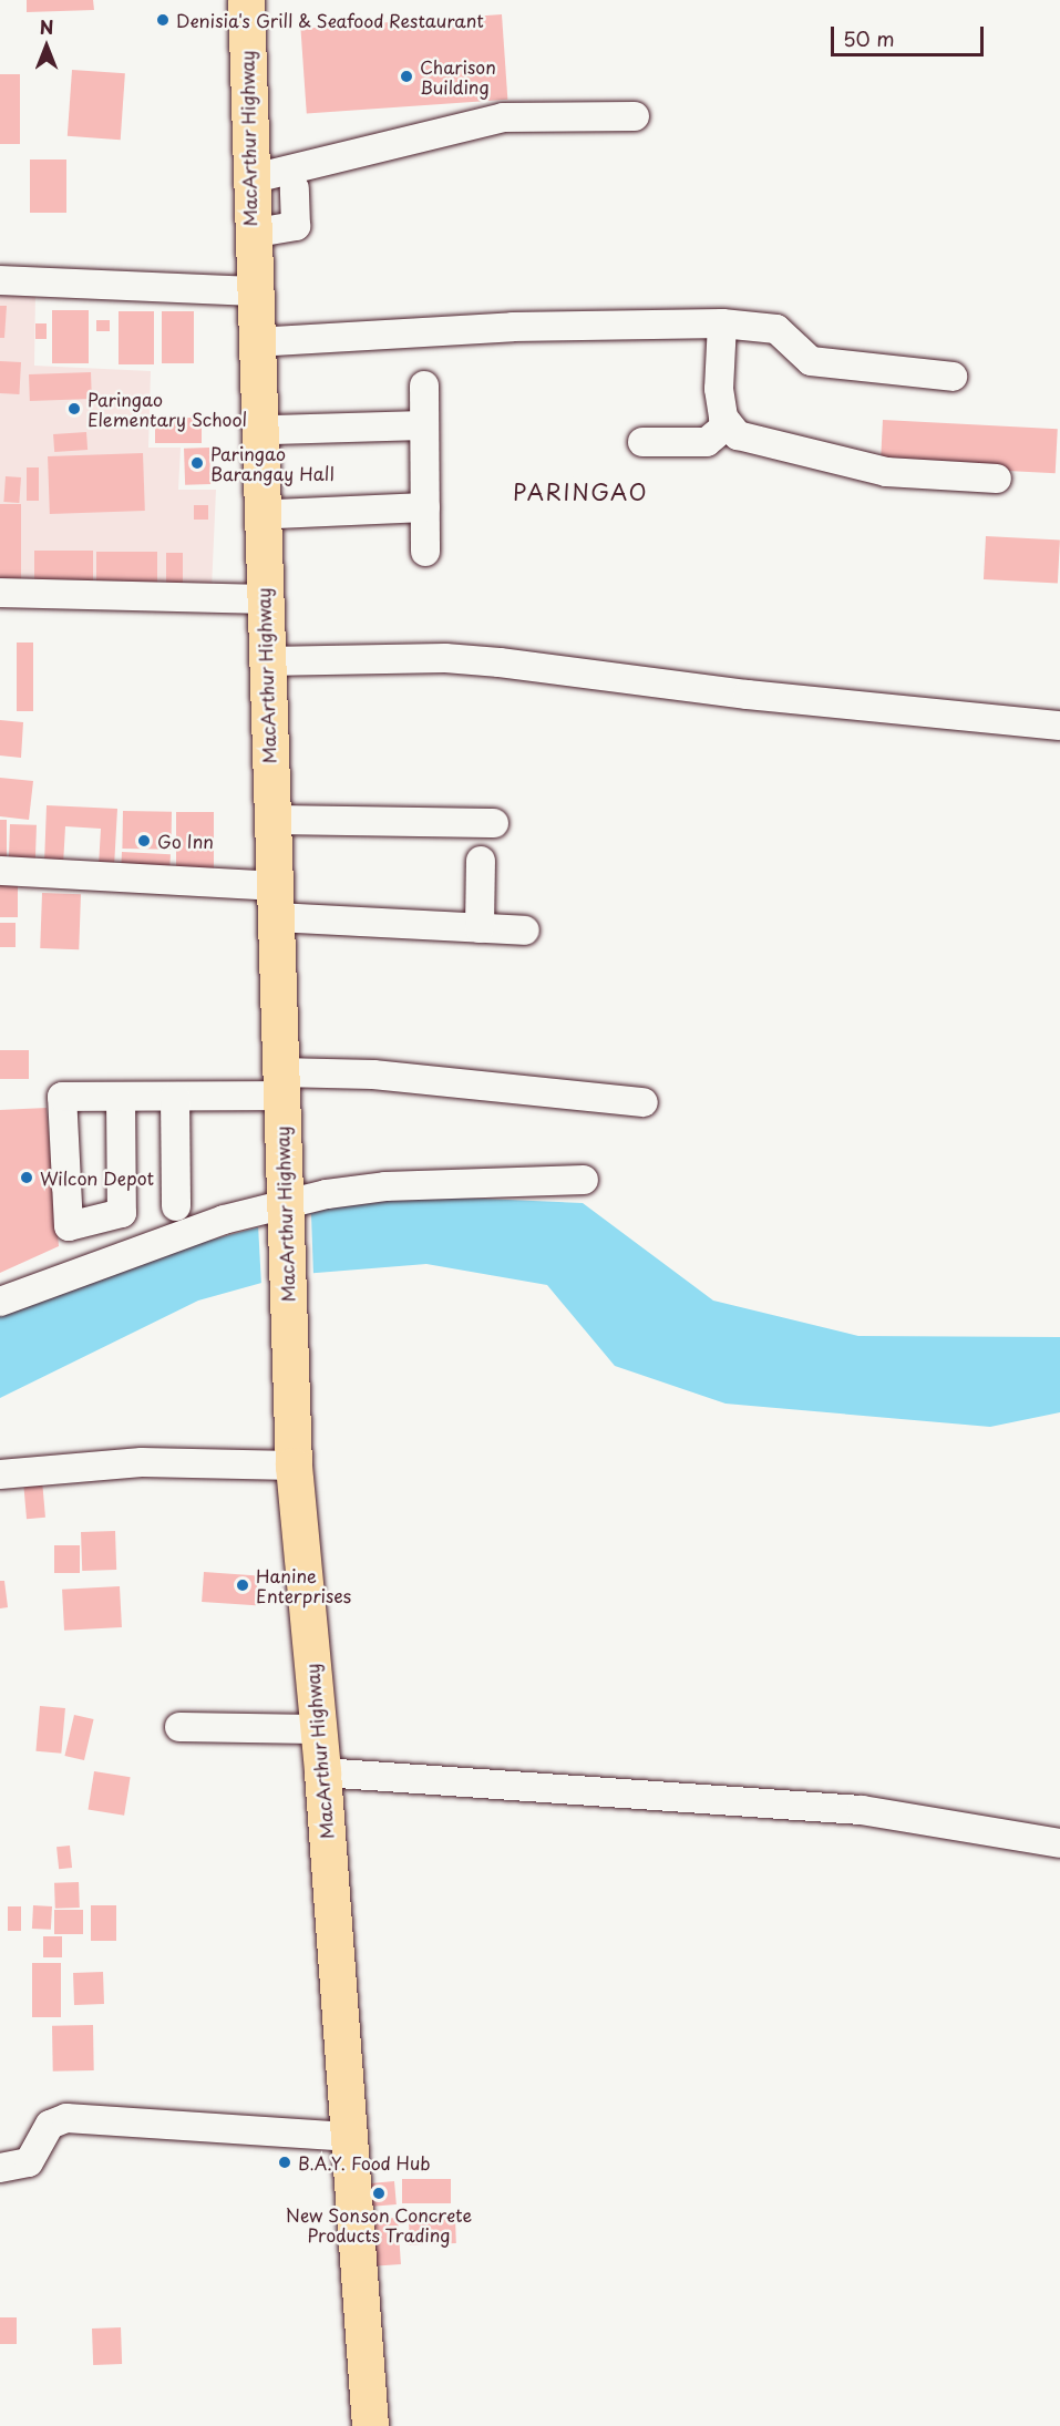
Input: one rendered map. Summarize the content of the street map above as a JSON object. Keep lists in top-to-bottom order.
{
  "streets": {
    "highway": ["MacArthur Highway"]
  },
  "districts": ["PARINGAO"],
  "places": [
    "Denisia's Grill & Seafood Restaurant",
    "Charison Building",
    "Paringao Elementary School",
    "Paringao Barangay Hall",
    "Go Inn",
    "Wilcon Depot",
    "Hanine Enterprises",
    "B.A.Y. Food Hub",
    "New Sonson Concrete Products Trading"
  ],
  "scale_bar": "50 m",
  "north": "top"
}
